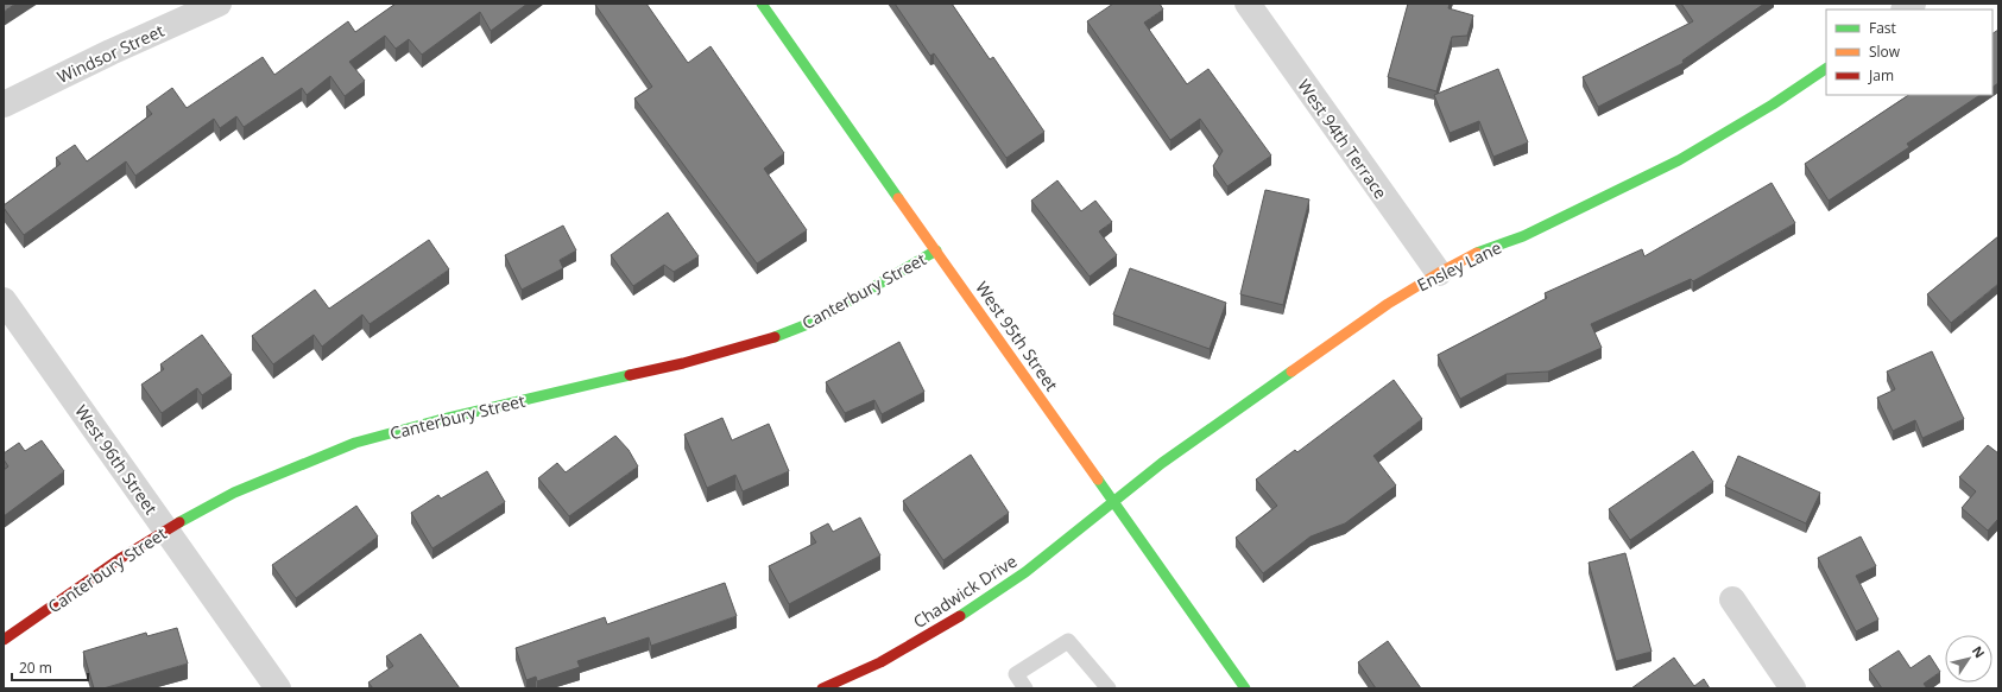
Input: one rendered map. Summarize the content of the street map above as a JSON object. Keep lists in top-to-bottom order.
{
  "streets": {
    "street": [
      "Windsor Street",
      "West 94th Terrace",
      "Ensley Lane",
      "Canterbury Street",
      "West 95th Street",
      "West 96th Street",
      "Chadwick Drive"
    ]
  },
  "crossings": [
    ["West 94th Terrace", "Ensley Lane"],
    ["Ensley Lane", "West 95th Street"],
    ["Ensley Lane", "Chadwick Drive"],
    ["Canterbury Street", "West 95th Street"],
    ["Canterbury Street", "West 96th Street"],
    ["West 95th Street", "Chadwick Drive"]
  ],
  "legend": ["Fast", "Slow", "Jam"],
  "scale_bar": "20 m",
  "north": "top right"
}
